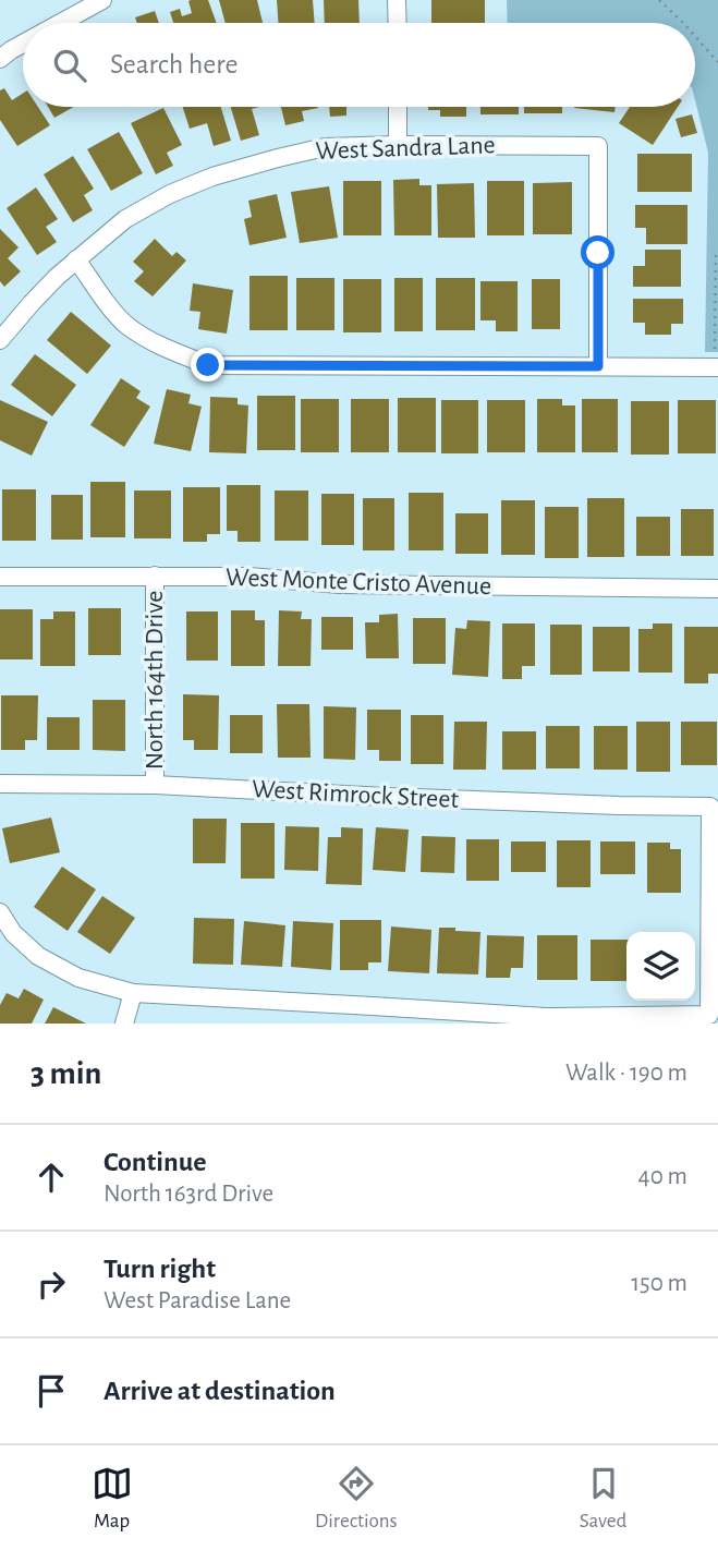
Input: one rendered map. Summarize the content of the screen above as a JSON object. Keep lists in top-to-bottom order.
{
  "streets": {
    "street": [
      "West Sandra Lane",
      "West Monte Cristo Avenue",
      "North 164th Drive",
      "West Rimrock Street"
    ]
  },
  "crossings": [
    ["West Monte Cristo Avenue", "North 164th Drive"],
    ["North 164th Drive", "West Rimrock Street"]
  ],
  "page": {
    "search": "Search here",
    "heading": ["3 min", "Walk · 190 m"],
    "list": [
      ["Continue", "North 163rd Drive", "40 m"],
      ["Turn right", "West Paradise Lane", "150 m"],
      "Arrive at destination"
    ],
    "nav": ["Map", "Directions", "Saved"]
  }
}
